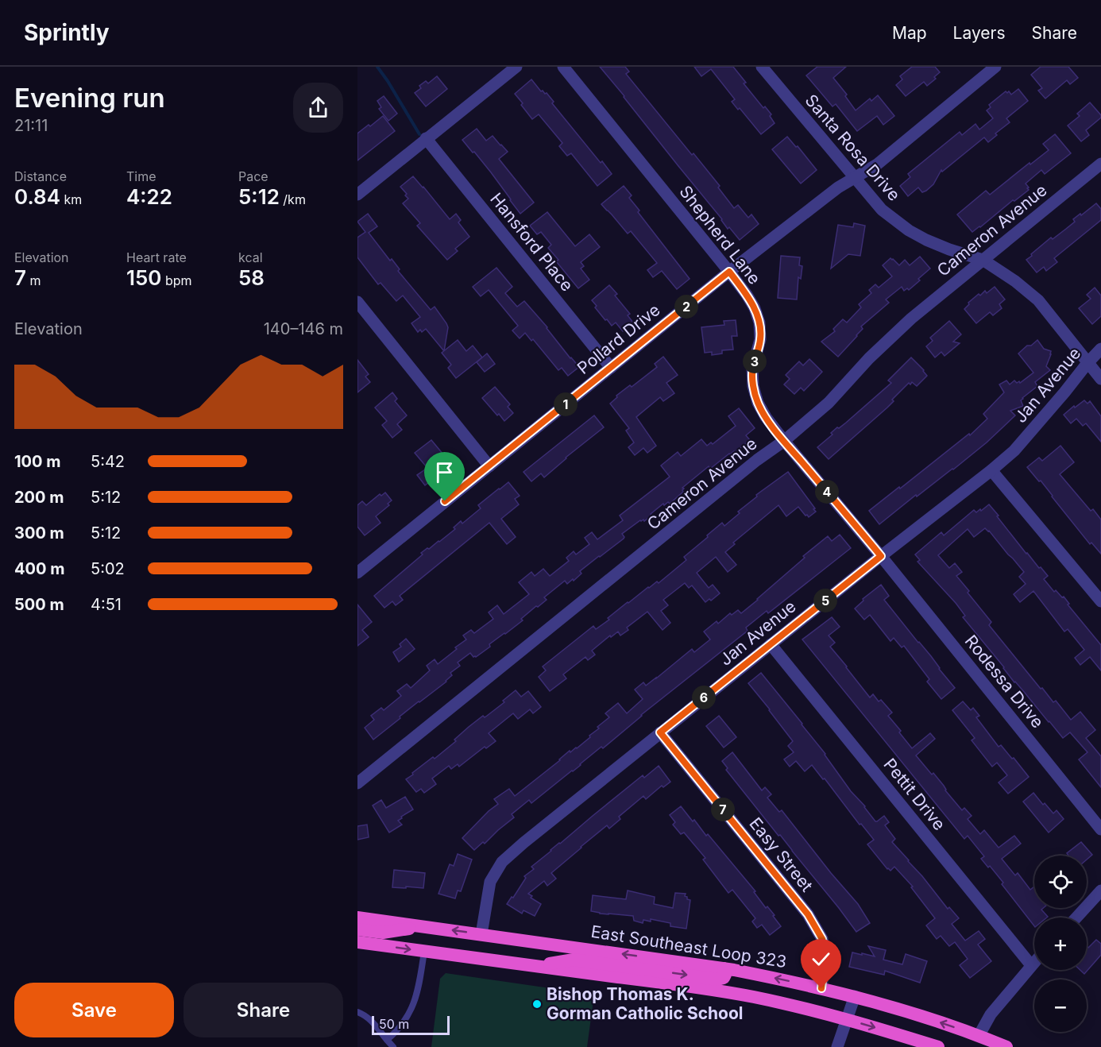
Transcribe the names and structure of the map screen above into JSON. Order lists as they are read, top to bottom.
{
  "streets": {
    "highway": ["East Southeast Loop 323"],
    "street": [
      "Santa Rosa Drive",
      "Cameron Avenue",
      "Shepherd Lane",
      "Hansford Place",
      "Pollard Drive",
      "Jan Avenue",
      "Rodessa Drive",
      "Pettit Drive",
      "Easy Street"
    ]
  },
  "crossings": [
    ["Santa Rosa Drive", "Cameron Avenue"],
    ["Santa Rosa Drive", "Pollard Drive"],
    ["Santa Rosa Drive", "Jan Avenue"],
    ["Cameron Avenue", "Shepherd Lane"],
    ["Shepherd Lane", "Pollard Drive"],
    ["Shepherd Lane", "Jan Avenue"],
    ["Shepherd Lane", "Rodessa Drive"],
    ["Hansford Place", "Pollard Drive"],
    ["Jan Avenue", "Rodessa Drive"],
    ["Jan Avenue", "Pettit Drive"],
    ["Jan Avenue", "Easy Street"],
    ["Jan Avenue", "East Southeast Loop 323"],
    ["Easy Street", "East Southeast Loop 323"]
  ],
  "places": ["Bishop Thomas K. Gorman Catholic School"],
  "scale_bar": "50 m",
  "page": {
    "header": "Sprintly",
    "nav": ["Map", "Layers", "Share"],
    "heading": ["Evening run", "21:11"],
    "stats": [
      ["Distance", "0.84 km"],
      ["Time", "4:22"],
      ["Pace", "5:12 /km"],
      ["Elevation", "7 m"],
      ["Heart rate", "150 bpm"],
      ["kcal", "58"]
    ],
    "pins": [
      "2",
      "3",
      "1",
      "4",
      "5",
      "6",
      "7"
    ],
    "chart": ["Elevation", "140–146 m"],
    "list": [
      {
        "name": "100 m",
        "note": "5:42"
      },
      {
        "name": "200 m",
        "note": "5:12"
      },
      {
        "name": "300 m",
        "note": "5:12"
      },
      {
        "name": "400 m",
        "note": "5:02"
      },
      {
        "name": "500 m",
        "note": "4:51"
      }
    ],
    "map_buttons": ["+", "−"],
    "buttons": ["Save", "Share"],
    "scale": "50 m"
  }
}
